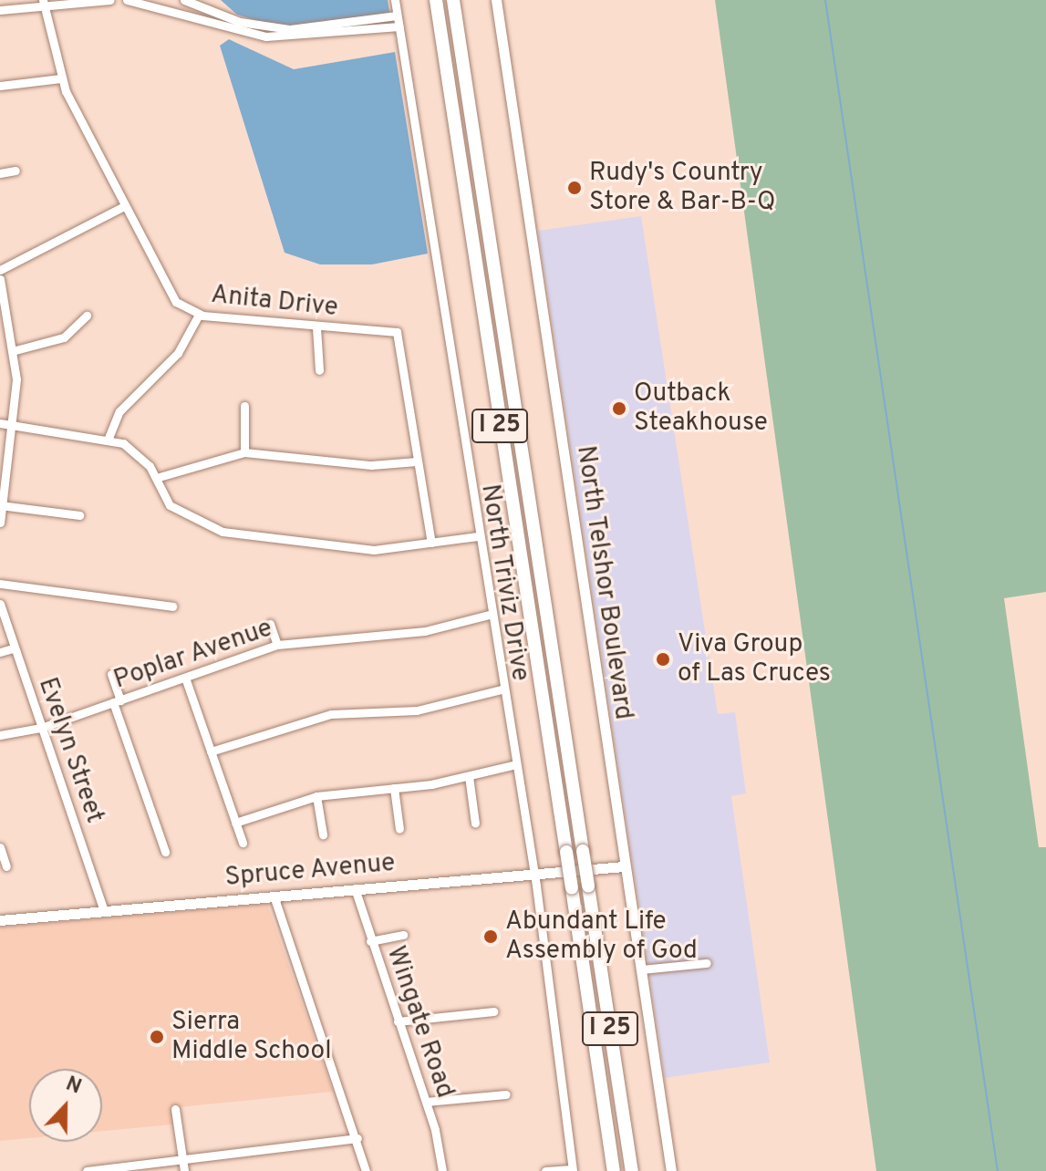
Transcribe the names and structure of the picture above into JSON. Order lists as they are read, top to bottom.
{
  "streets": {
    "highway": ["I 25"],
    "main road": ["North Telshor Boulevard", "Spruce Avenue"],
    "street": [
      "Anita Drive",
      "North Triviz Drive",
      "Poplar Avenue",
      "Evelyn Street",
      "Wingate Road"
    ]
  },
  "crossings": [
    ["North Triviz Drive", "Poplar Avenue"],
    ["North Triviz Drive", "Spruce Avenue"],
    ["North Telshor Boulevard", "Spruce Avenue"],
    ["Poplar Avenue", "Evelyn Street"],
    ["Evelyn Street", "Spruce Avenue"],
    ["Spruce Avenue", "Wingate Road"]
  ],
  "places": [
    "Rudy's Country Store & Bar-B-Q",
    "Outback Steakhouse",
    "Viva Group of Las Cruces",
    "Abundant Life Assembly of God",
    "Sierra Middle School"
  ],
  "north": "top"
}
